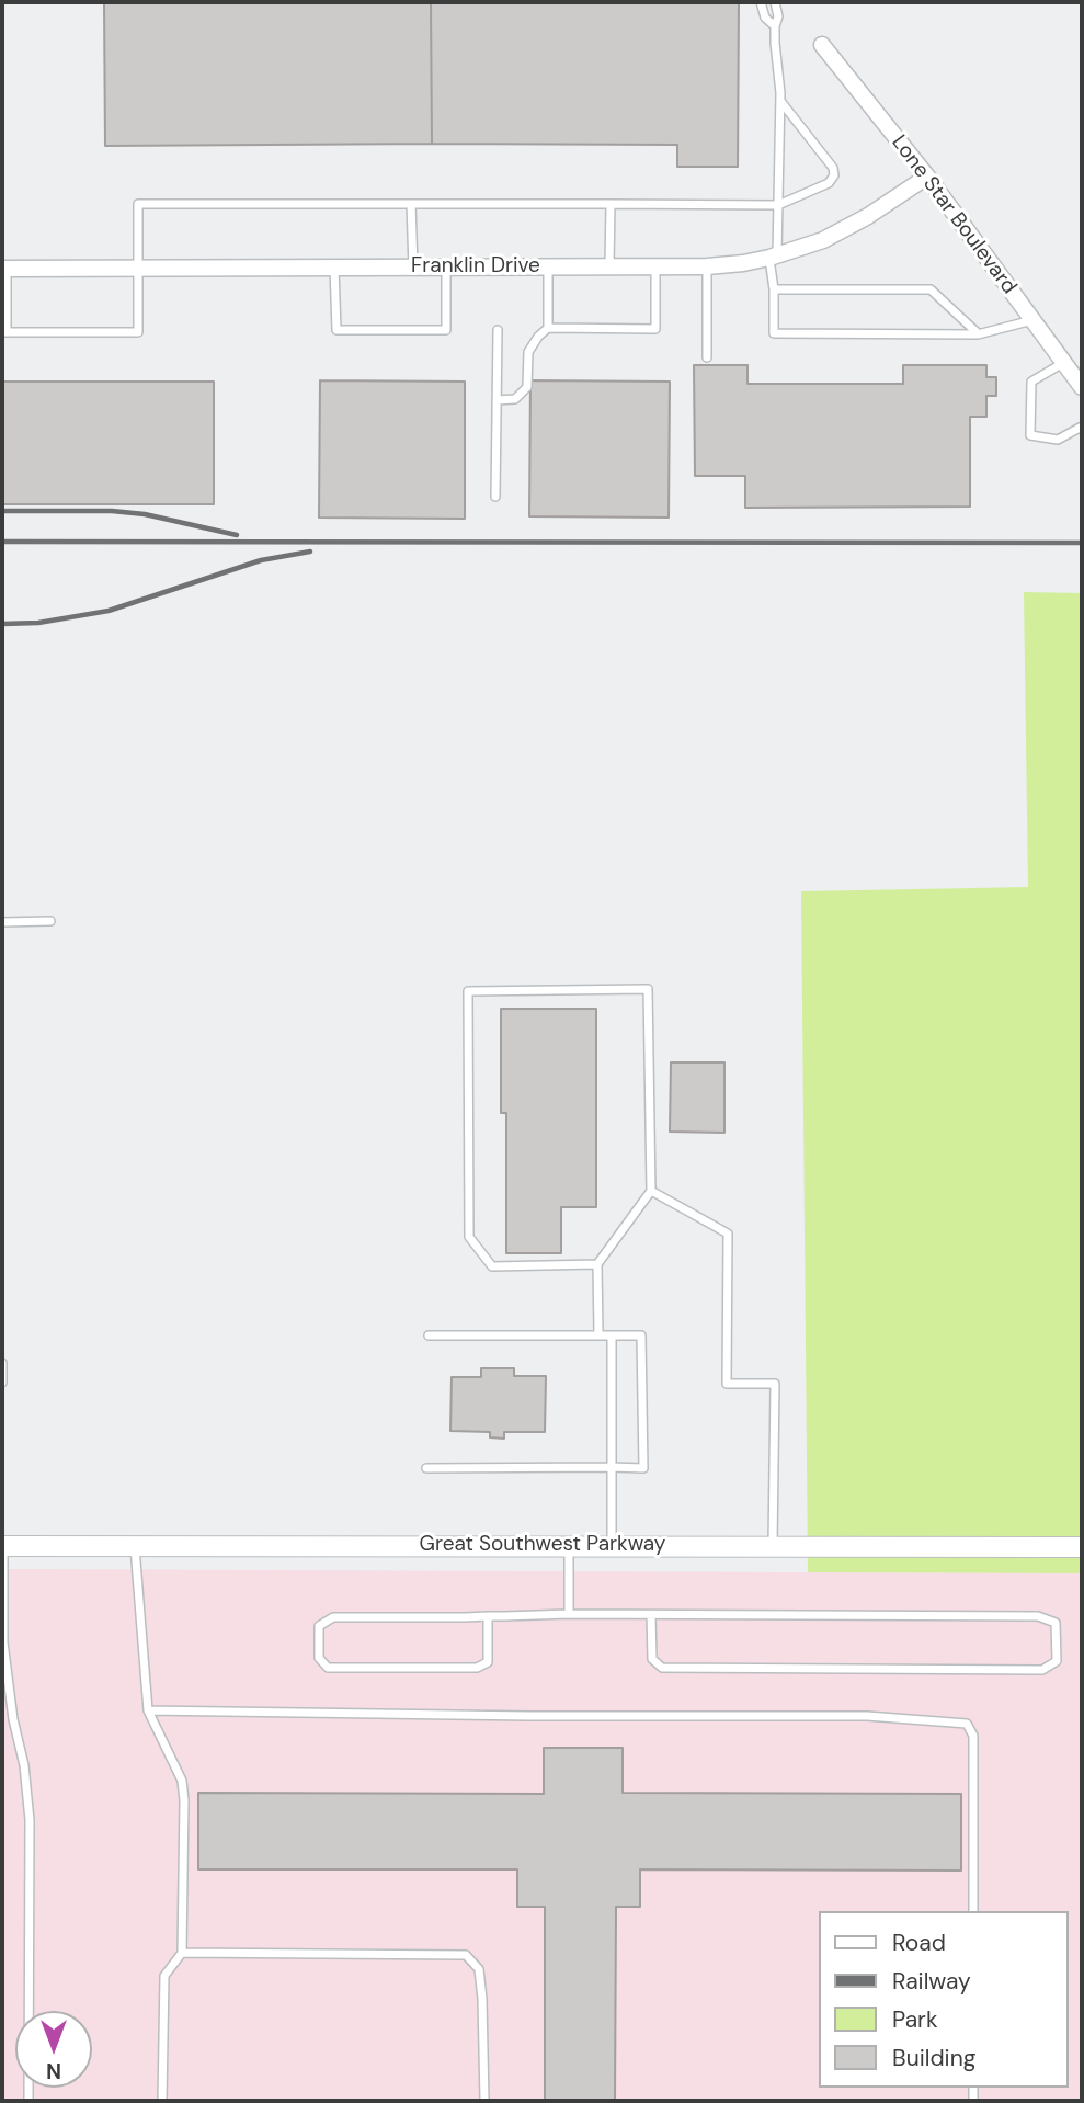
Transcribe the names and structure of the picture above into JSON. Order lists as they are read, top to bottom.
{
  "streets": {
    "street": ["Lone Star Boulevard", "Franklin Drive", "Great Southwest Parkway"]
  },
  "crossings": [
    ["Lone Star Boulevard", "Franklin Drive"]
  ],
  "legend": [
    "Road",
    "Railway",
    "Park",
    "Building"
  ],
  "north": "bottom"
}
